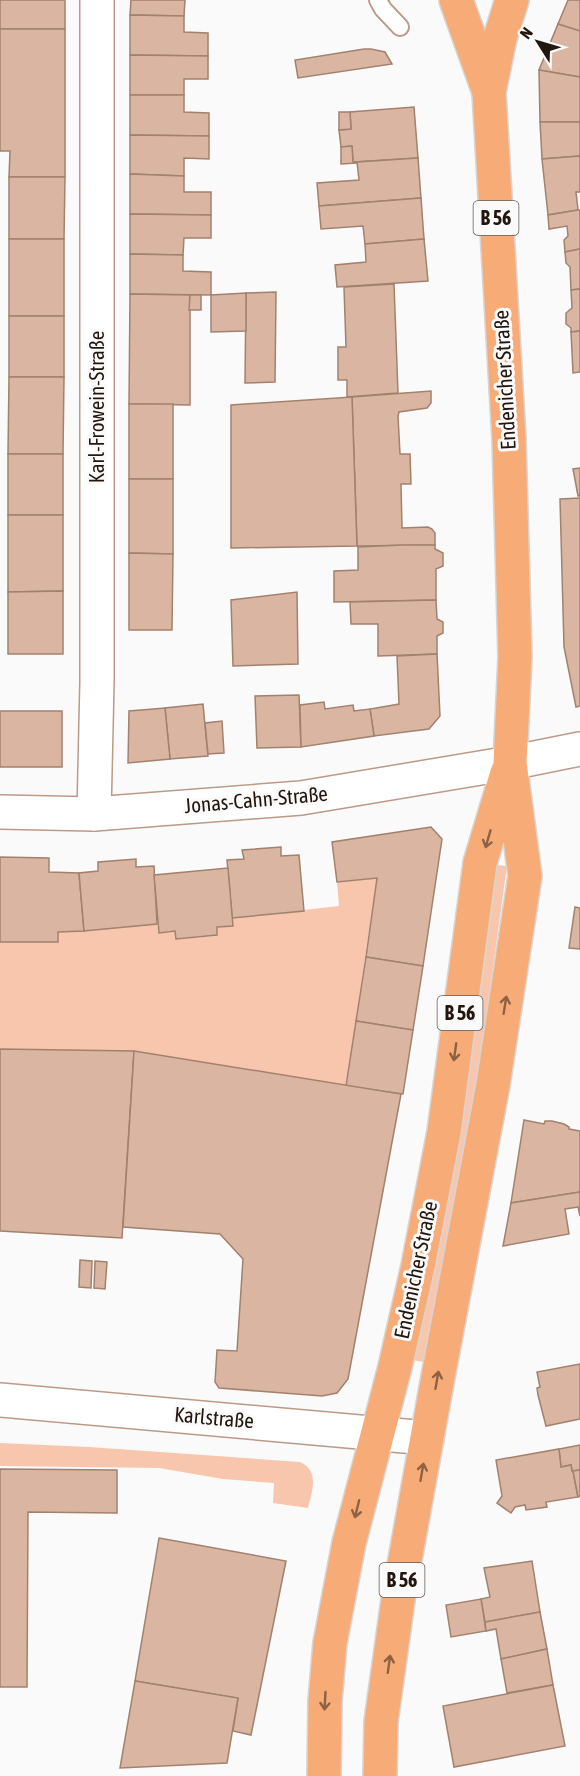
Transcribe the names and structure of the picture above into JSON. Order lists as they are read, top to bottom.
{
  "streets": {
    "main road": ["B 56", "Endenicher Straße"],
    "street": ["Karl-Frowein-Straße", "Jonas-Cahn-Straße", "Karlstraße"]
  },
  "crossings": [
    ["B 56", "Endenicher Straße"],
    ["Endenicher Straße", "Jonas-Cahn-Straße"],
    ["Endenicher Straße", "Karlstraße"],
    ["Karl-Frowein-Straße", "Jonas-Cahn-Straße"]
  ],
  "north": "top left"
}
